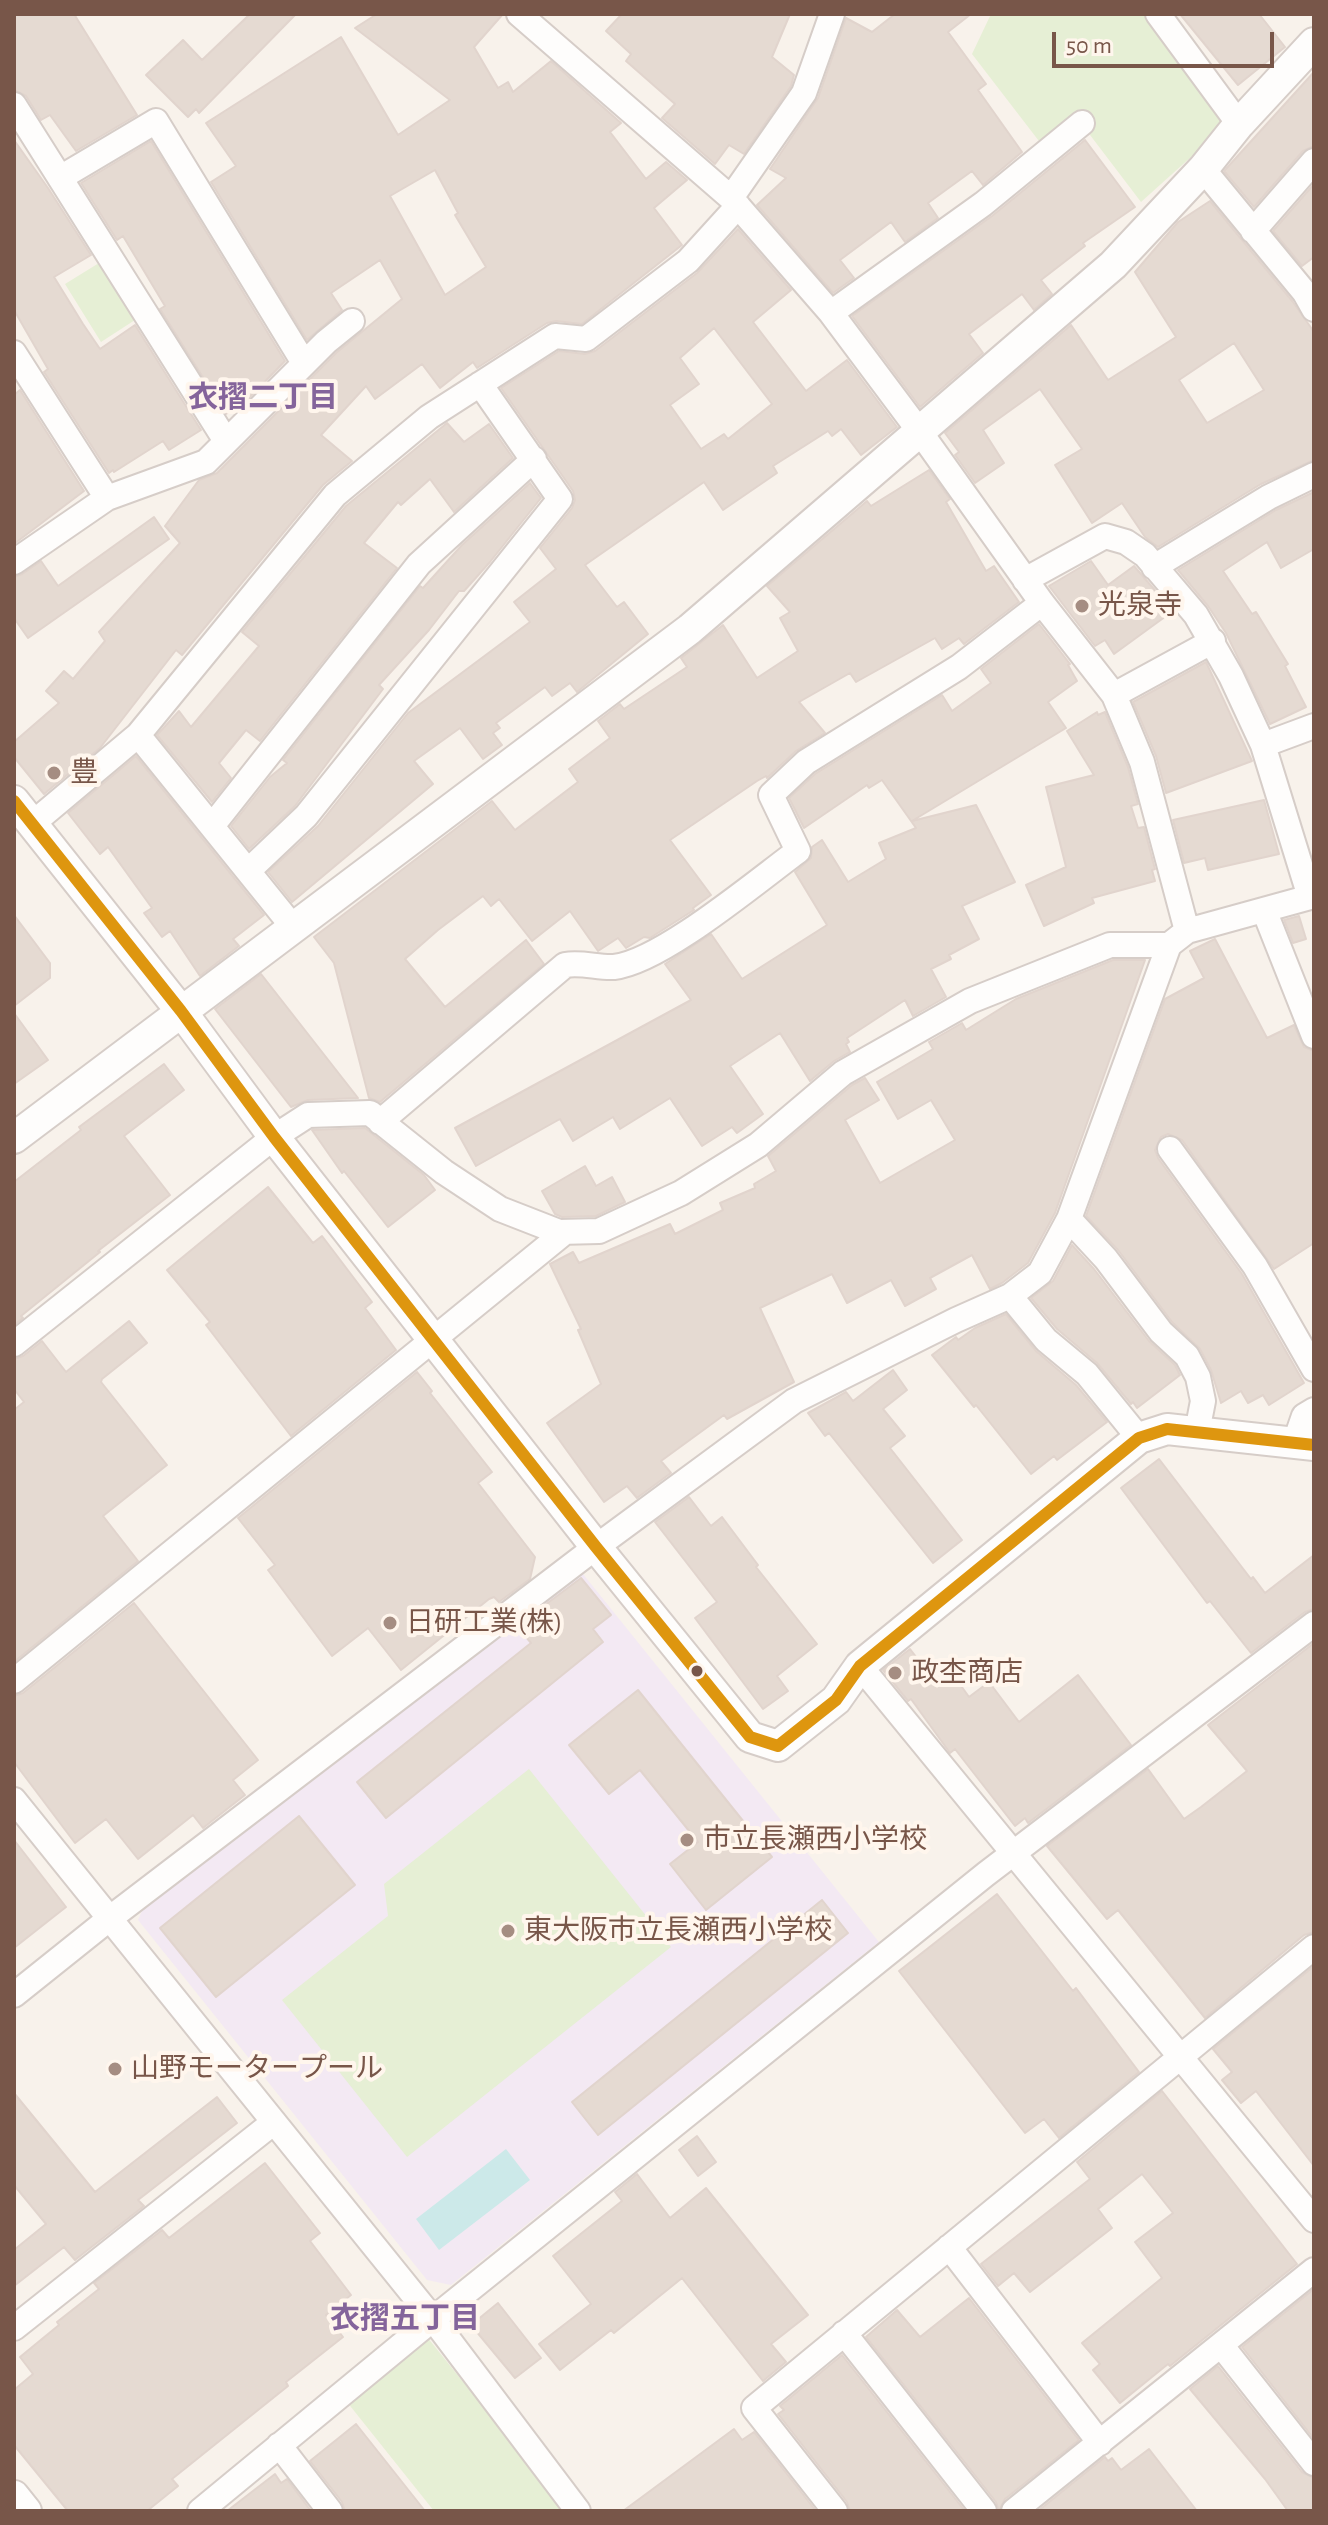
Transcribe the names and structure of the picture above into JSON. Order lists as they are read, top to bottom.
{
  "districts": ["衣摺二丁目", "衣摺五丁目"],
  "places": [
    "光泉寺",
    "豊",
    "日研工業(株)",
    "政杢商店",
    "市立長瀬西小学校",
    "東大阪市立長瀬西小学校",
    "山野モータープール"
  ],
  "scale_bar": "50 m"
}
